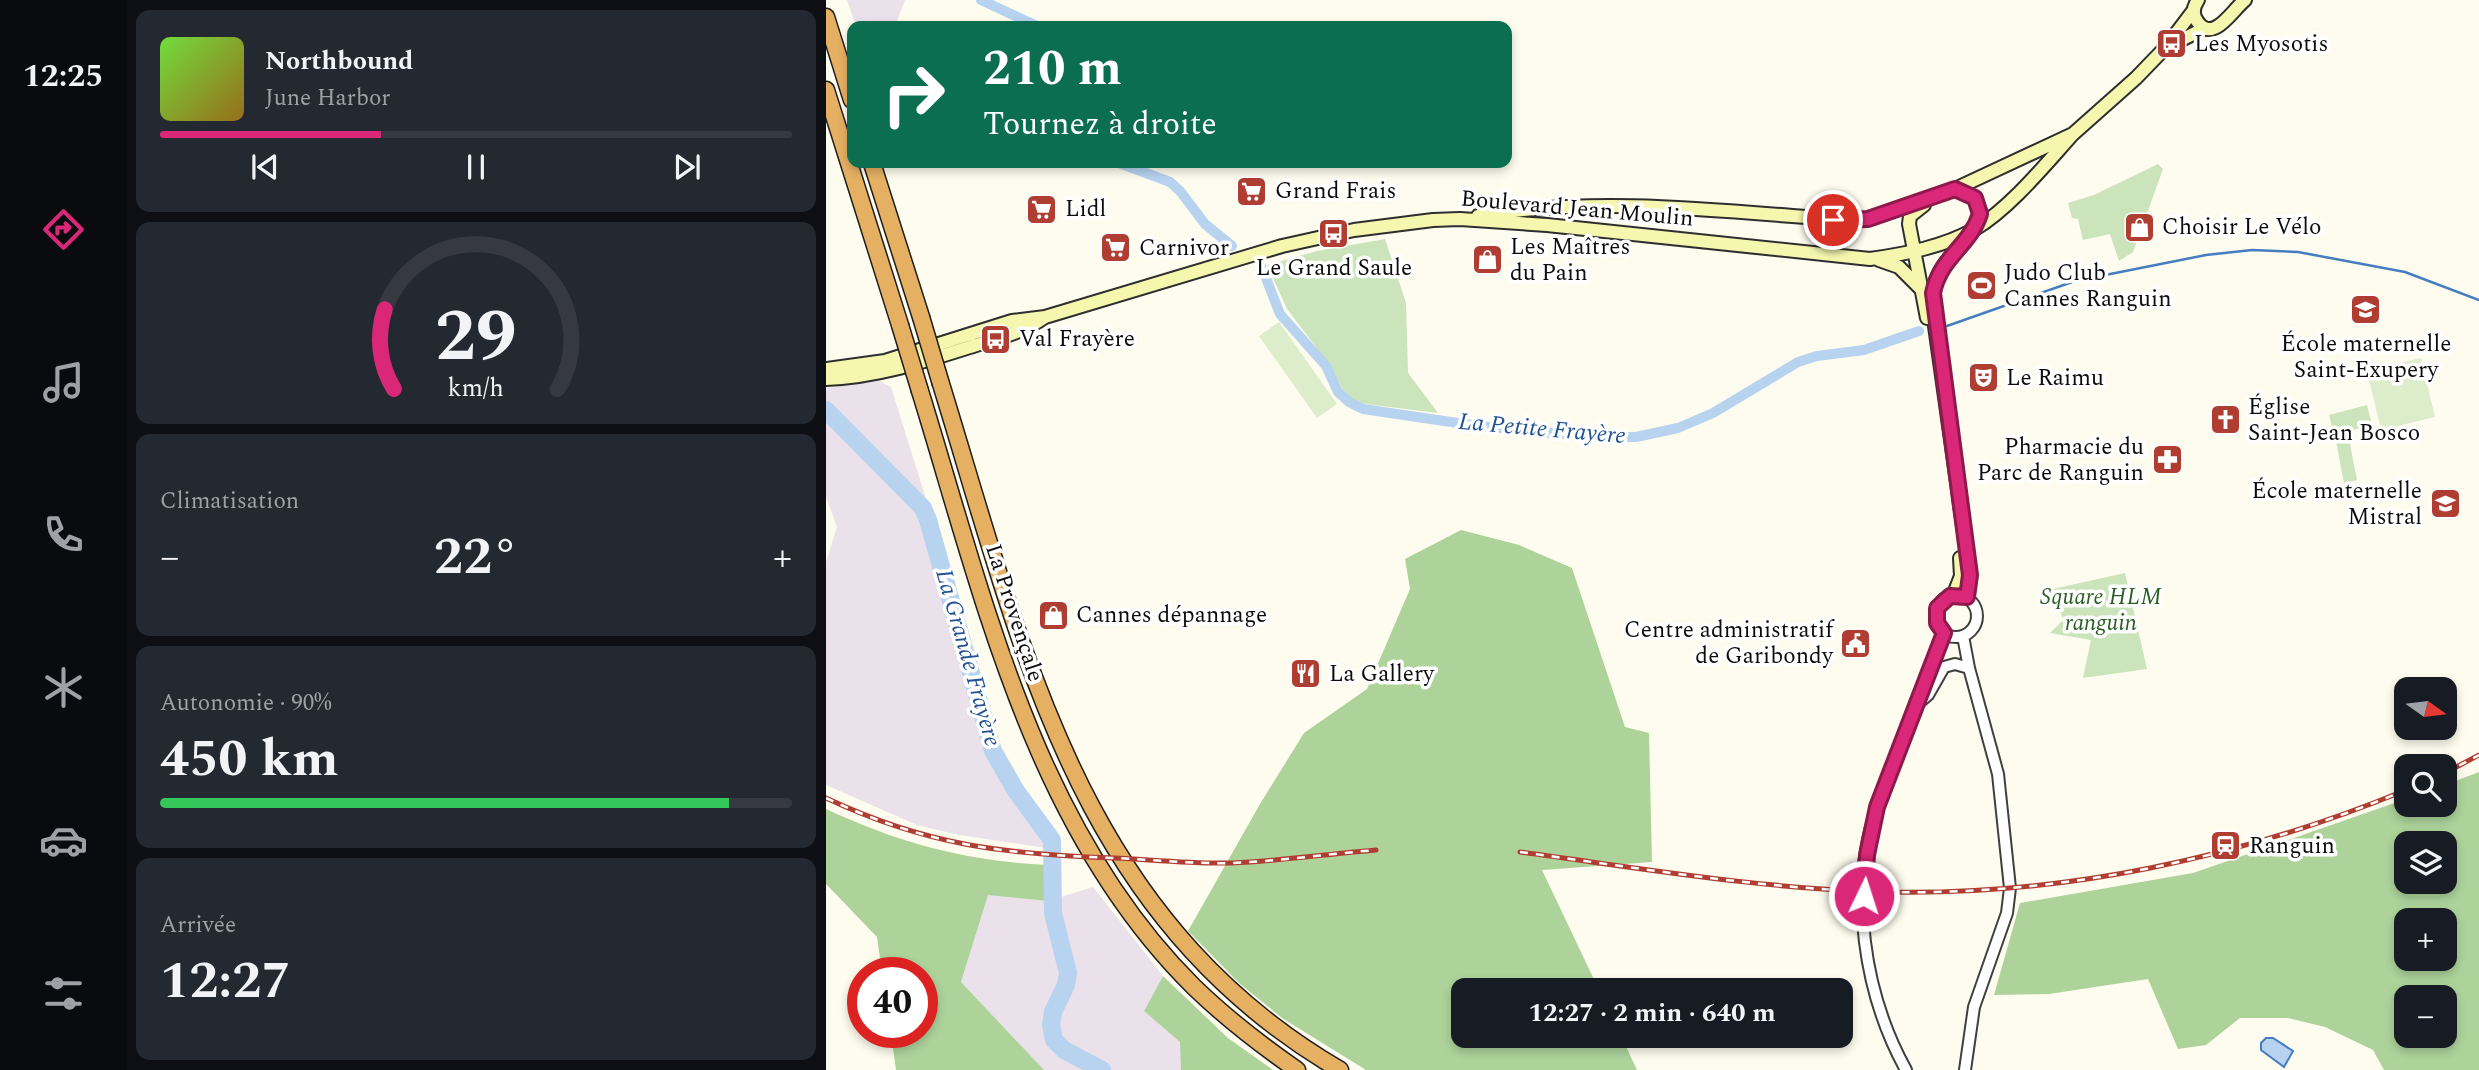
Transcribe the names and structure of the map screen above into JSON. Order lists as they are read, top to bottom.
{
  "streets": {
    "highway": ["La Provençale"],
    "main road": ["Boulevard Jean Moulin"]
  },
  "water": ["La Petite Frayère", "La Grande Frayère"],
  "parks": ["Square HLM ranguin"],
  "places": {
    "bus stop": ["Les Myosotis", "Le Grand Saule", "Val Frayère"],
    "supermarket": ["Grand Frais", "Lidl", "Carnivor"],
    "shop": ["Choisir Le Vélo", "Les Maîtres du Pain", "Cannes dépannage"],
    "sports": ["Judo Club Cannes Ranguin"],
    "school or university": ["École maternelle Saint-Exupery", "École maternelle Mistral"],
    "theatre": ["Le Raimu"],
    "church": ["Église Saint-Jean Bosco"],
    "pharmacy": ["Pharmacie du Parc de Ranguin"],
    "public building": ["Centre administratif de Garibondy"],
    "restaurant": ["La Gallery"],
    "station": ["Ranguin"]
  },
  "north": "right",
  "page": {
    "tabs": "12:25",
    "turn": ["210 m", "Tournez à droite"],
    "song": ["Northbound", "June Harbor"],
    "tile": [
      "Climatisation",
      ["Autonomie · 90%", "450 km"],
      ["Arrivée", "12:27"]
    ],
    "heat": ["−", "22°", "+"],
    "map_buttons": ["+", "−"],
    "limit": "40",
    "trip": "12:27 · 2 min · 640 m",
    "gauge": ["29", "km/h"]
  }
}
